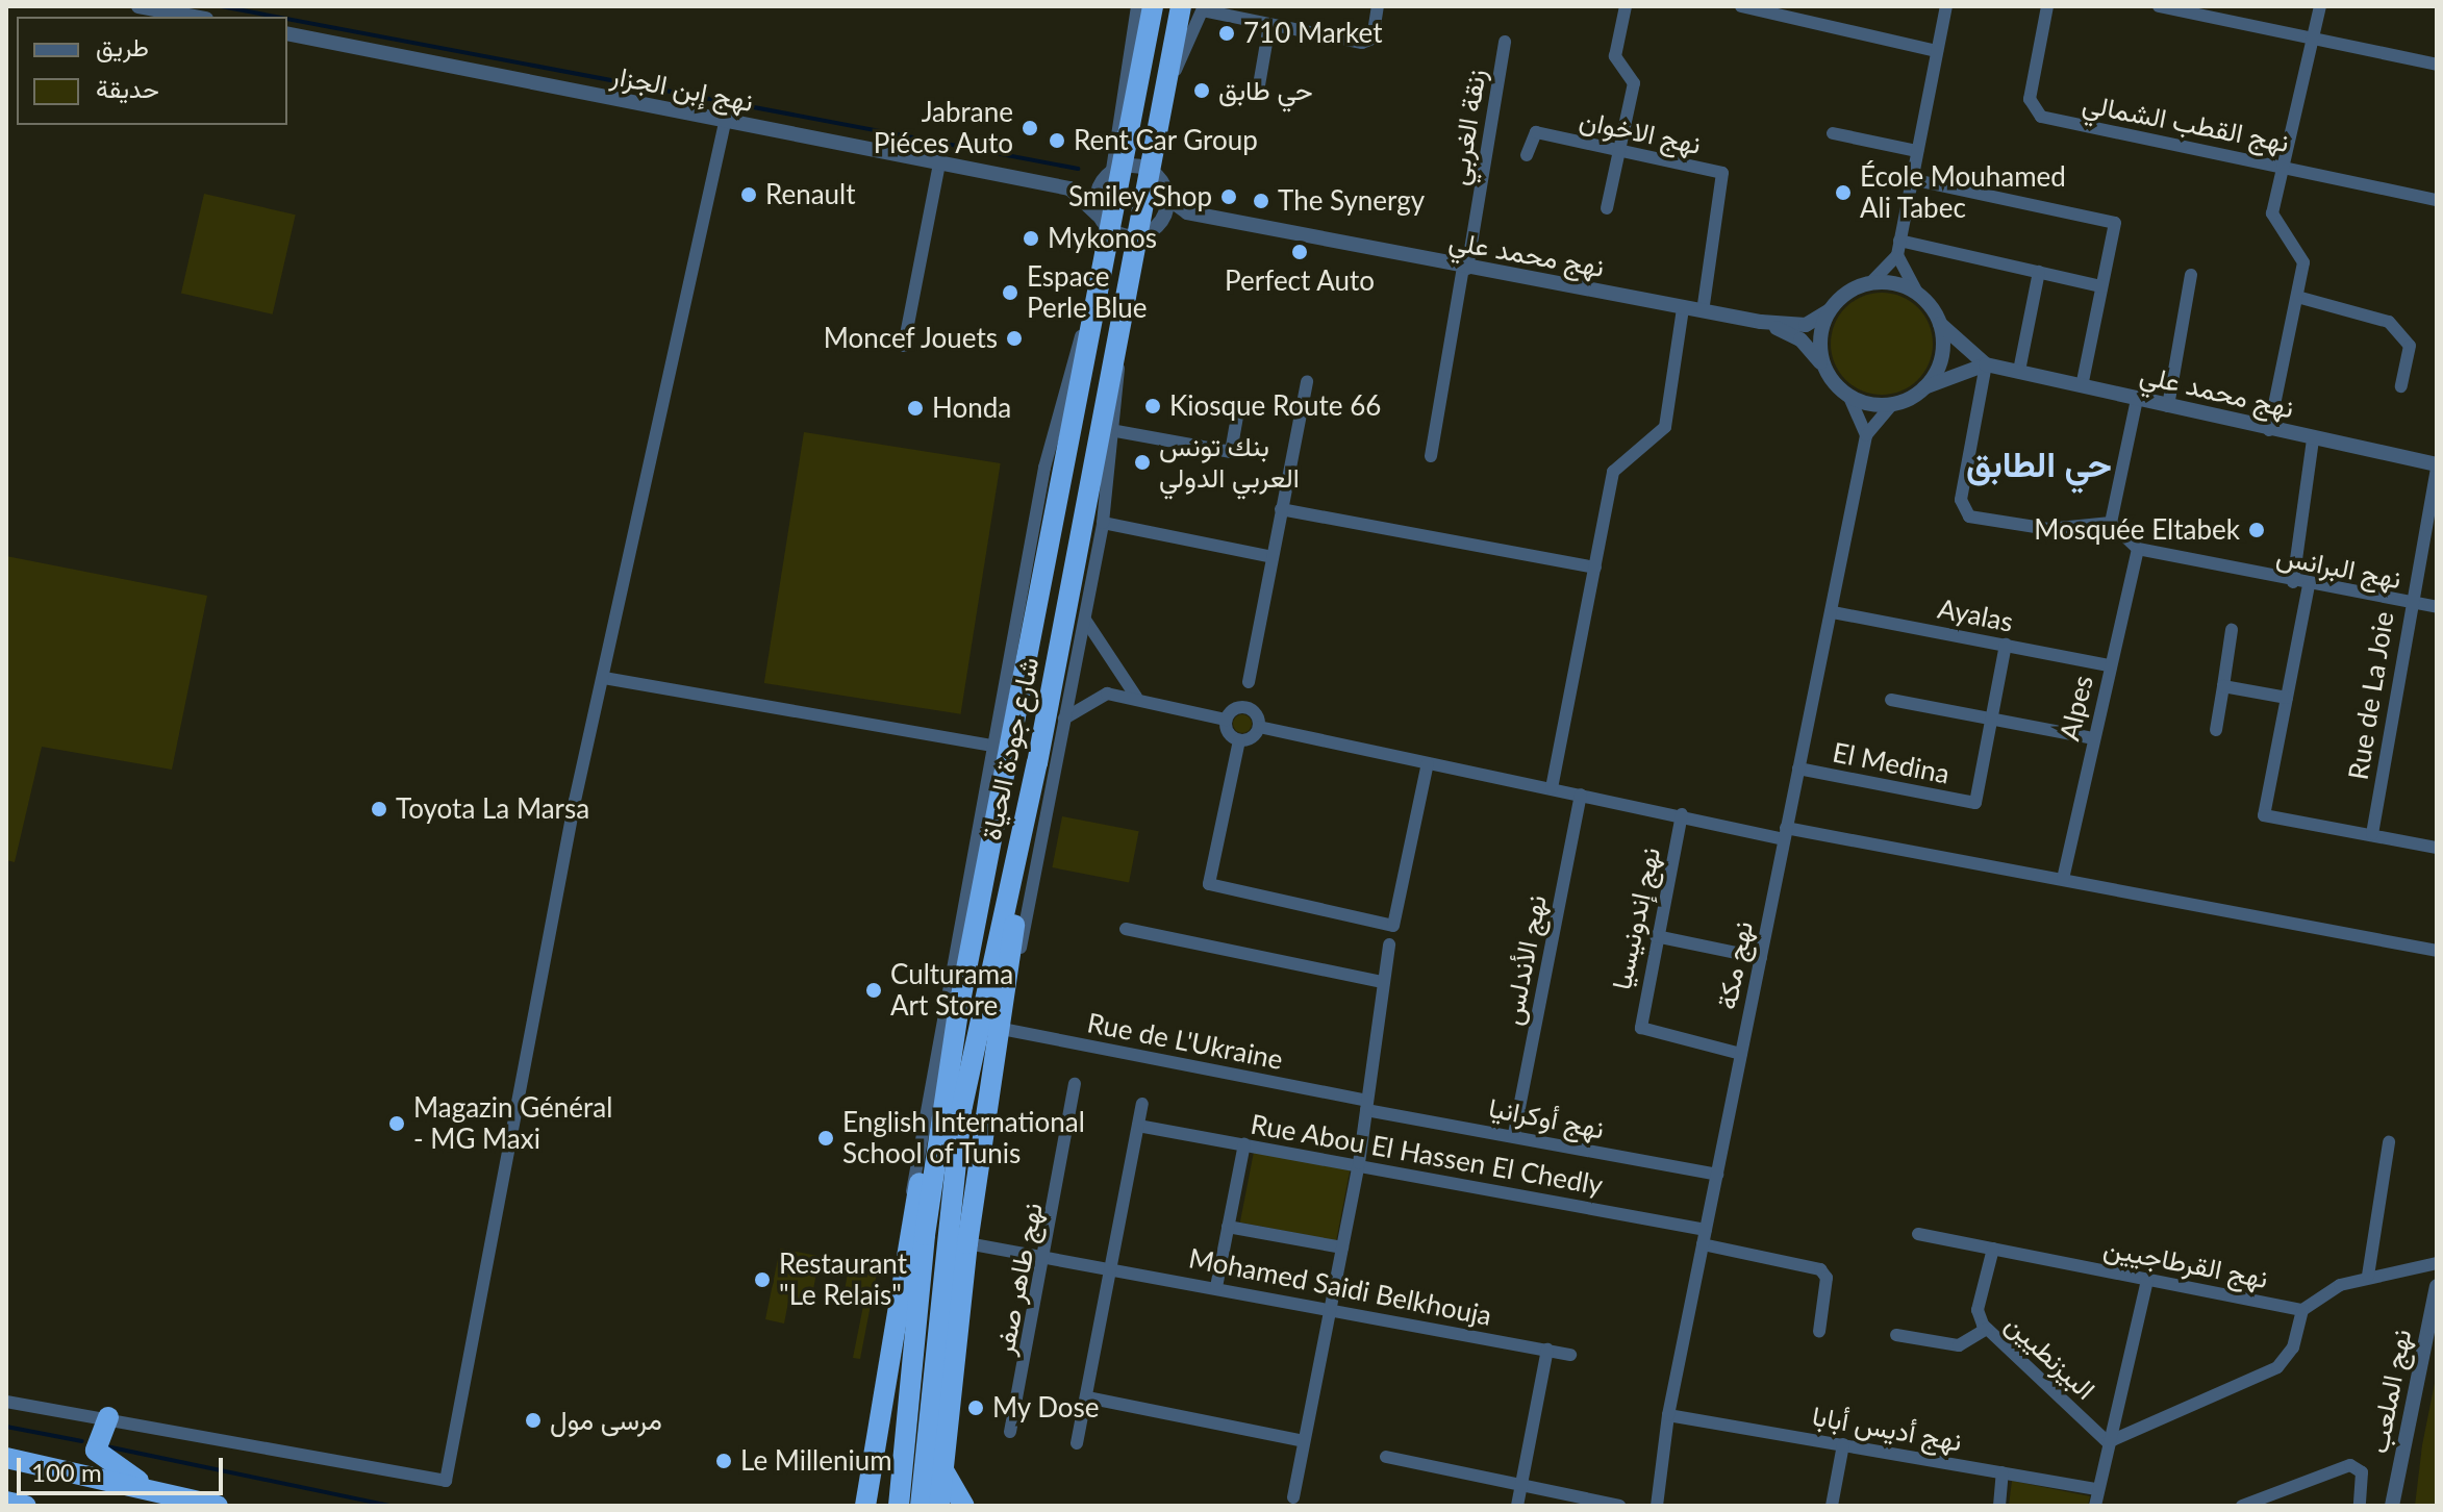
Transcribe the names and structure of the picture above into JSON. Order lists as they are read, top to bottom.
{
  "streets": {
    "highway": ["شارع جودة الحياة"],
    "street": [
      "نهج إبن الجزار",
      "نهج القطب الشمالي",
      "زنقة الغربي",
      "نهج الاخوان",
      "نهج محمد علي",
      "نهج البرانس",
      "Ayalas",
      "Rue de La Joie",
      "Alpes",
      "El Medina",
      "نهج إندونيسيا",
      "نهج الأندلس",
      "نهج مكة",
      "Rue de L'Ukraine",
      "نهج أوكرانيا",
      "Rue Abou El Hassen El Chedly",
      "نهج القرطاجيين",
      "نهج طاهر صفر",
      "Mohamed Saidi Belkhouja",
      "البيزنطيين",
      "نهج الملعب",
      "نهج أديس أبابا"
    ]
  },
  "crossings": [
    ["زنقة الغربي", "نهج محمد علي"],
    ["نهج الاخوان", "نهج محمد علي"],
    ["نهج محمد علي", "Rue de La Joie"],
    ["نهج البرانس", "Rue de La Joie"],
    ["نهج البرانس", "Alpes"],
    ["Ayalas", "Alpes"],
    ["Ayalas", "نهج مكة"],
    ["El Medina", "نهج مكة"],
    ["نهج إندونيسيا", "نهج مكة"],
    ["نهج الأندلس", "نهج أوكرانيا"],
    ["نهج مكة", "نهج أوكرانيا"],
    ["نهج مكة", "Rue Abou El Hassen El Chedly"],
    ["نهج مكة", "نهج أديس أبابا"],
    ["Rue de L'Ukraine", "نهج أوكرانيا"],
    ["نهج القرطاجيين", "البيزنطيين"],
    ["نهج طاهر صفر", "Mohamed Saidi Belkhouja"]
  ],
  "districts": ["حي الطابق"],
  "places": [
    "710 Market",
    "حي طابق",
    "Jabrane Piéces Auto",
    "Rent Car Group",
    "École Mouhamed Ali Tabec",
    "Renault",
    "Smiley Shop",
    "The Synergy",
    "Mykonos",
    "Perfect Auto",
    "Espace Perle Blue",
    "Moncef Jouets",
    "Kiosque Route 66",
    "Honda",
    "بنك تونس العربي الدولي",
    "Mosquée Eltabek",
    "Toyota La Marsa",
    "Culturama Art Store",
    "Magazin Général - MG Maxi",
    "English International School of Tunis",
    "Restaurant \"Le Relais\"",
    "My Dose",
    "مرسى مول",
    "Le Millenium"
  ],
  "legend": ["طريق", "حديقة"],
  "scale_bar": "100 m"
}
